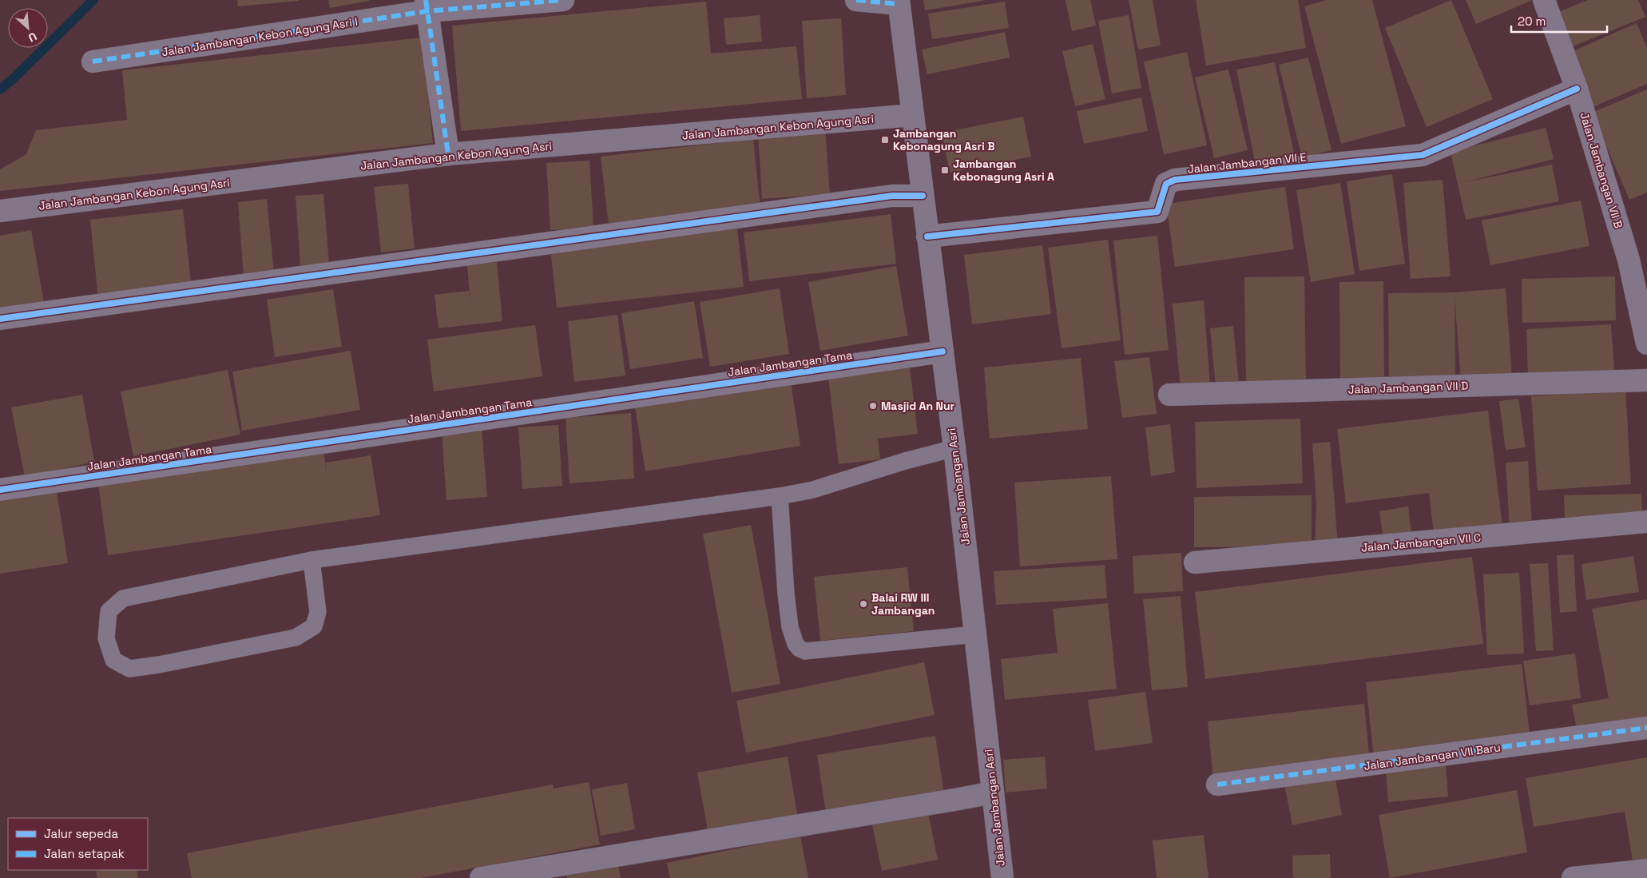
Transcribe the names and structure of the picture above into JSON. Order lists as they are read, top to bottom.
{
  "streets": {
    "street": [
      "Jalan Jambangan Kebon Agung Asri I",
      "Jalan Jambangan Kebon Agung Asri",
      "Jalan Jambangan VII E",
      "Jalan Jambangan VII B",
      "Jalan Jambangan Tama",
      "Jalan Jambangan VII D",
      "Jalan Jambangan Asri",
      "Jalan Jambangan VII C",
      "Jalan Jambangan VII Baru"
    ]
  },
  "crossings": [
    ["Jalan Jambangan Kebon Agung Asri", "Jalan Jambangan Asri"],
    ["Jalan Jambangan VII E", "Jalan Jambangan VII B"],
    ["Jalan Jambangan VII E", "Jalan Jambangan Asri"],
    ["Jalan Jambangan Tama", "Jalan Jambangan Asri"]
  ],
  "places": {
    "transit": ["Jambangan Kebonagung Asri B", "Jambangan Kebonagung Asri A"],
    "other": ["Masjid An Nur", "Balai RW III Jambangan"]
  },
  "legend": ["Jalur sepeda", "Jalan setapak"],
  "scale_bar": "20 m",
  "north": "bottom right"
}
